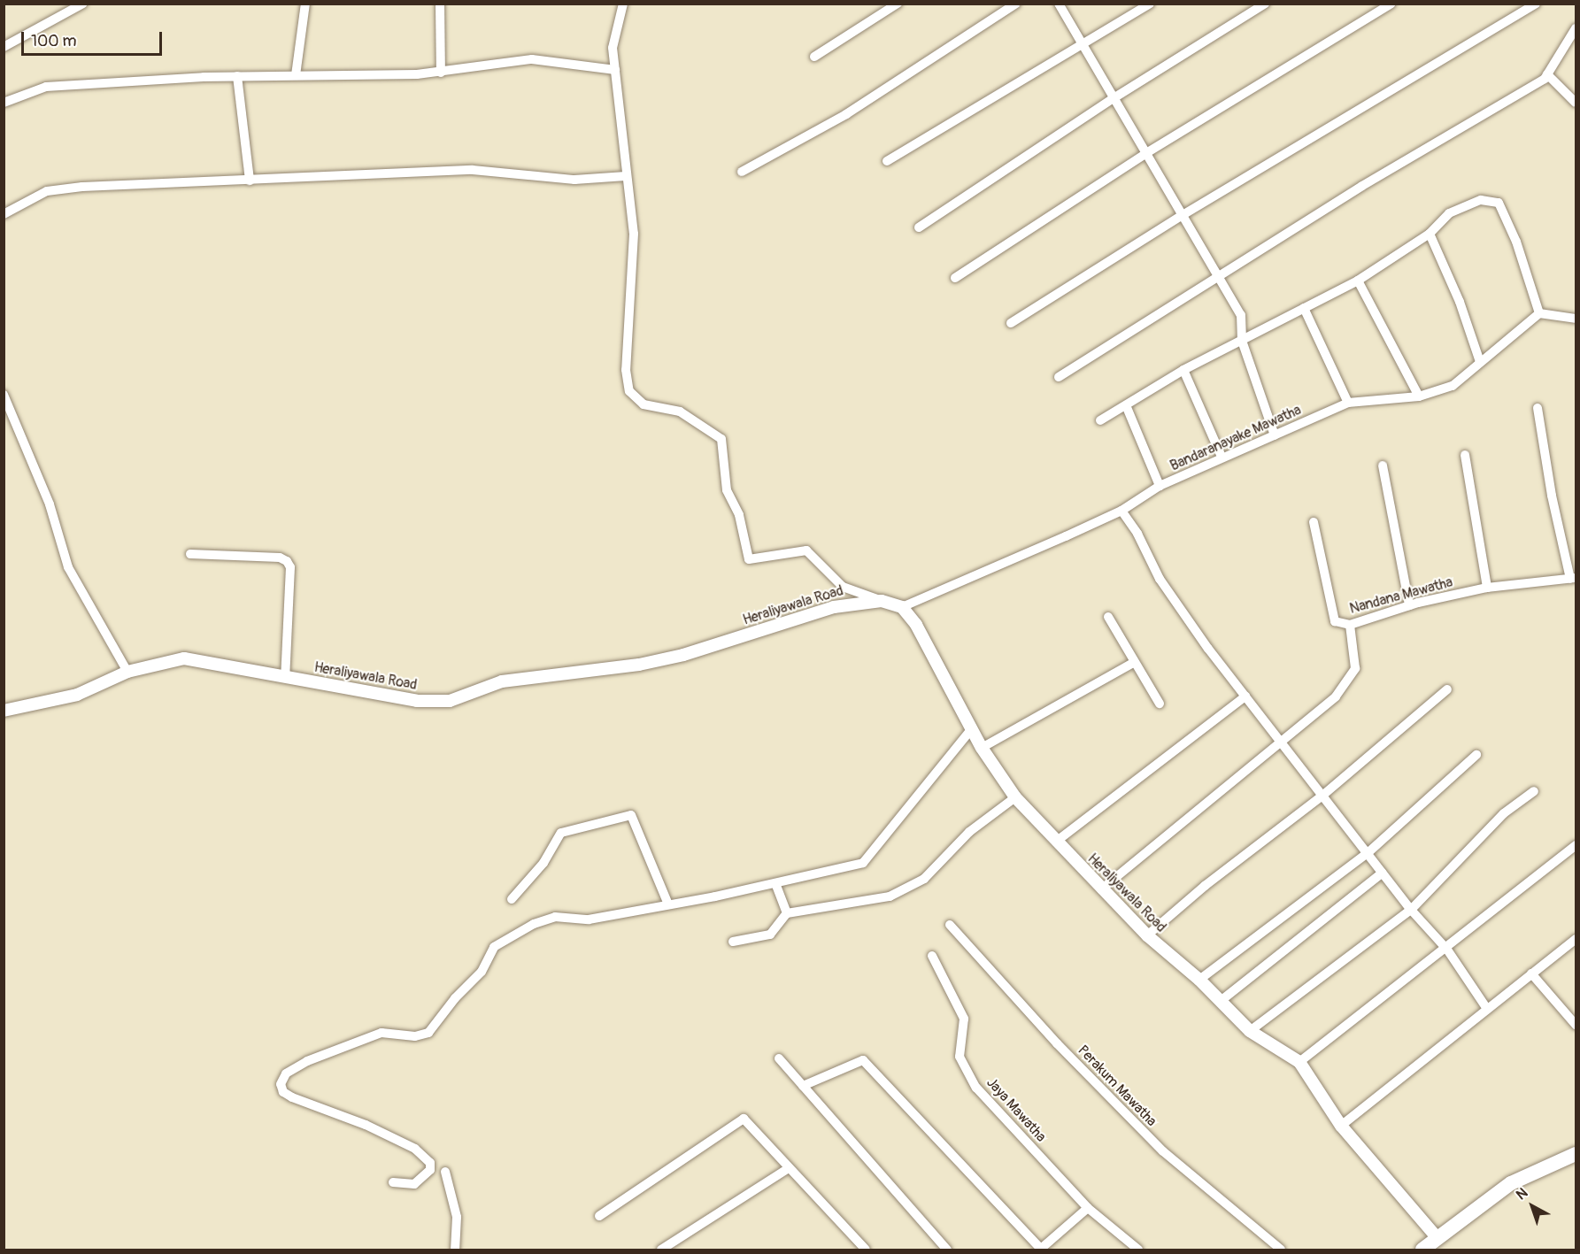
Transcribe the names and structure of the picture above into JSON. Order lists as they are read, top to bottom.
{
  "streets": {
    "street": [
      "Bandaranayake Mawatha",
      "Nandana Mawatha",
      "Heraliyawala Road",
      "Perakum Mawatha",
      "Jaya Mawatha"
    ]
  },
  "crossings": [
    ["Bandaranayake Mawatha", "Heraliyawala Road"]
  ],
  "scale_bar": "100 m",
  "north": "top left"
}
